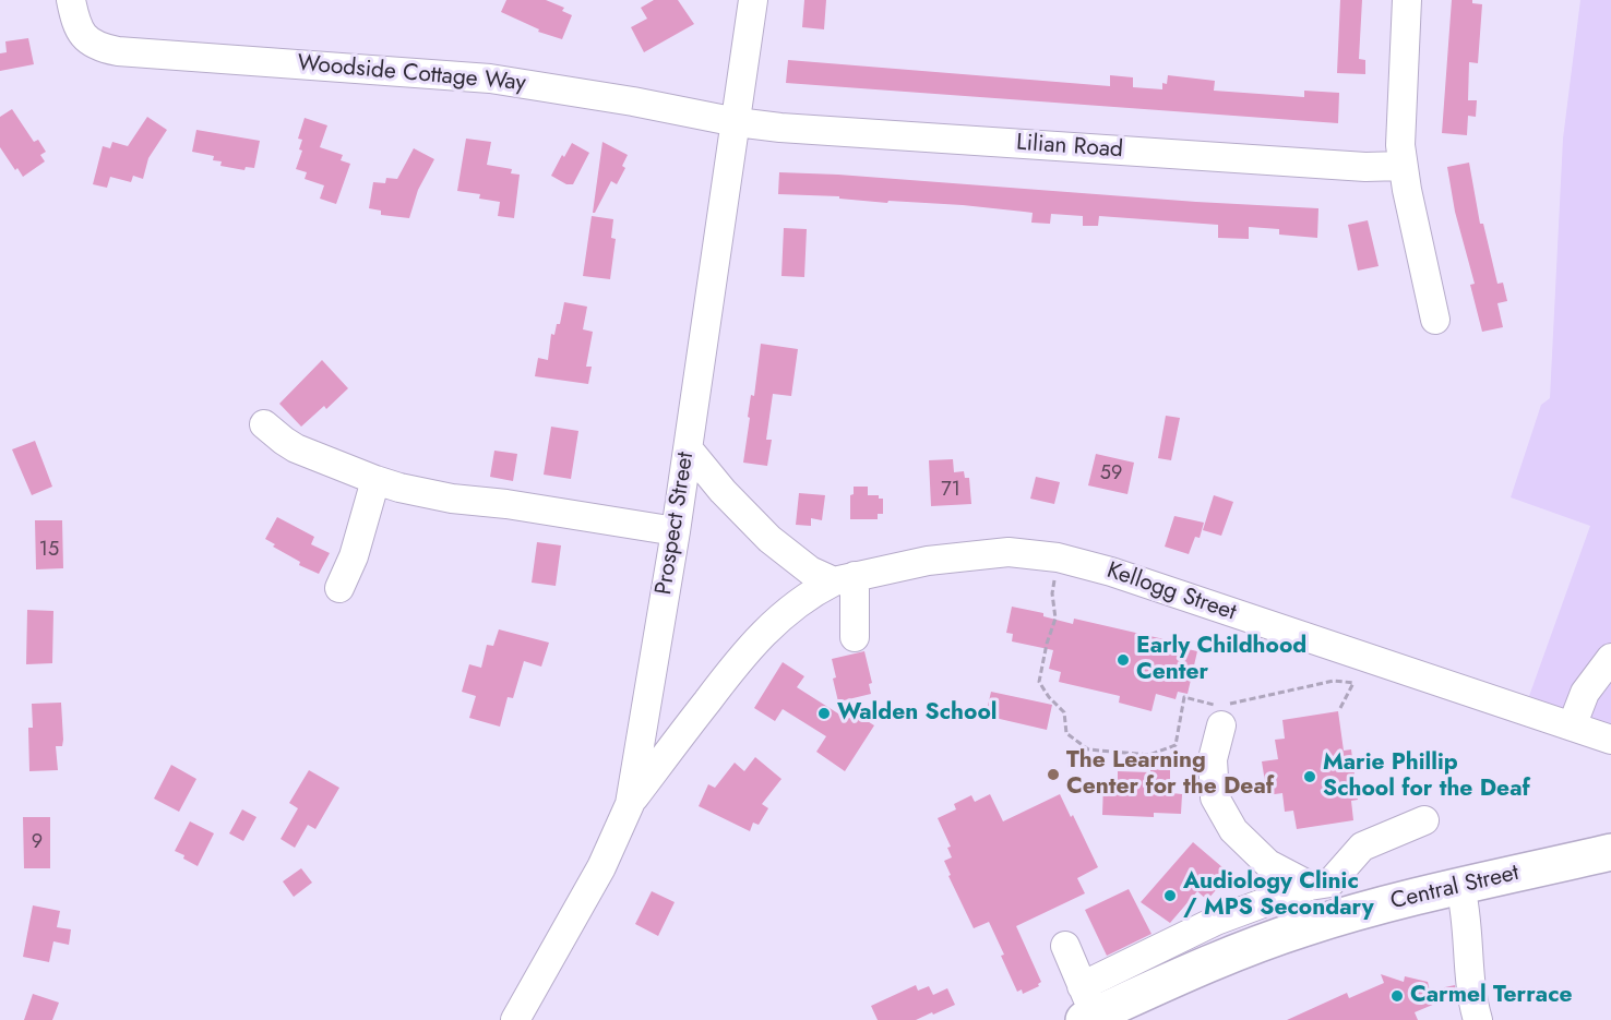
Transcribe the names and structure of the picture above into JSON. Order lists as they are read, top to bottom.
{
  "streets": {
    "main road": ["Central Street"],
    "street": [
      "Woodside Cottage Way",
      "Lilian Road",
      "Prospect Street",
      "Kellogg Street"
    ]
  },
  "crossings": [
    ["Woodside Cottage Way", "Lilian Road"],
    ["Woodside Cottage Way", "Prospect Street"],
    ["Lilian Road", "Prospect Street"],
    ["Prospect Street", "Kellogg Street"]
  ],
  "places": [
    "Early Childhood Center",
    "Walden School",
    "The Learning Center for the Deaf",
    "Marie Phillip School for the Deaf",
    "Audiology Clinic / MPS Secondary",
    "Carmel Terrace"
  ],
  "house_numbers": [
    "59",
    "71",
    "15",
    "9"
  ]
}
